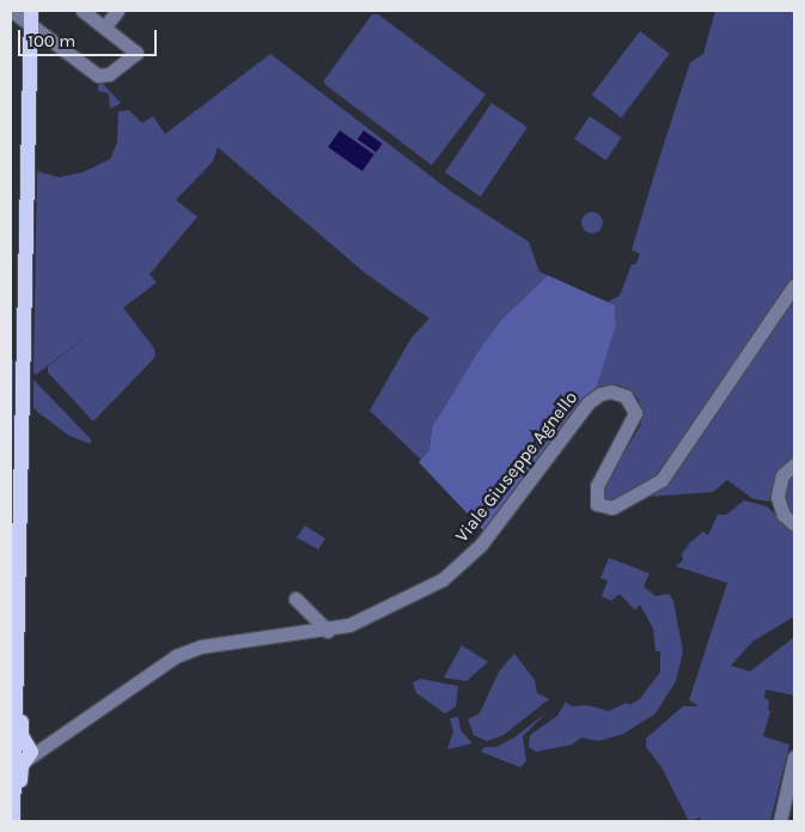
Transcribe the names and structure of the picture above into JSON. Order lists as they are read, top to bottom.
{
  "streets": {
    "street": ["Viale Giuseppe Agnello"]
  },
  "scale_bar": "100 m"
}
